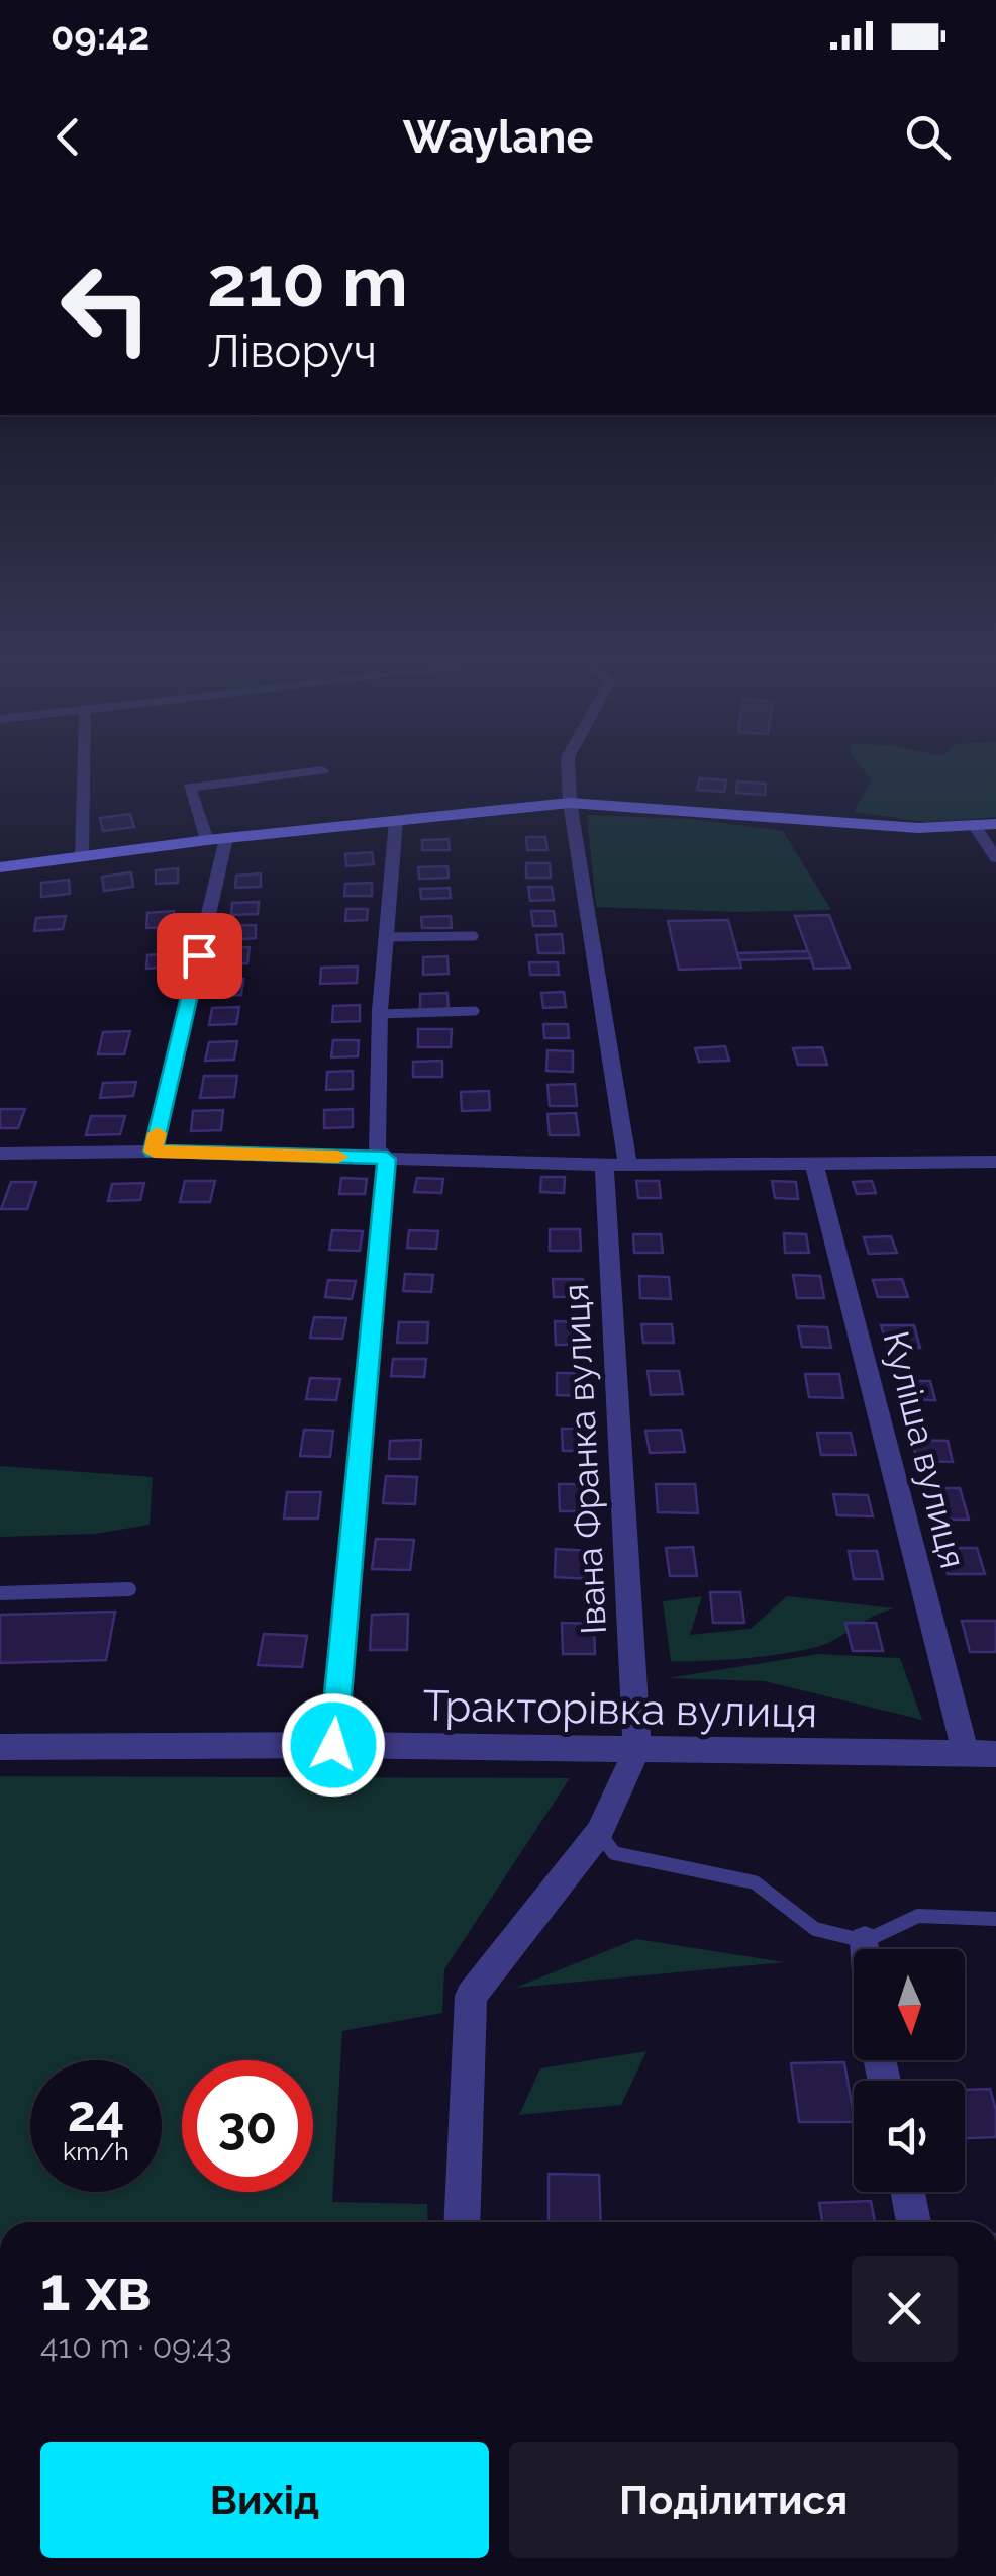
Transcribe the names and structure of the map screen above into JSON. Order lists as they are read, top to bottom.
{
  "streets": {
    "street": ["Куліша вулиця", "Івана Франка вулиця", "Тракторівка вулиця"]
  },
  "crossings": [
    ["Куліша вулиця", "Тракторівка вулиця"],
    ["Івана Франка вулиця", "Тракторівка вулиця"]
  ],
  "north": "bottom",
  "page": {
    "status": "09:42",
    "header": "Waylane",
    "turn": ["210 m", "Ліворуч"],
    "speed": "24 km/h",
    "limit": "30",
    "heading": ["1 хв", "410 m · 09:43"],
    "buttons": ["Вихід", "Поділитися"]
  }
}
